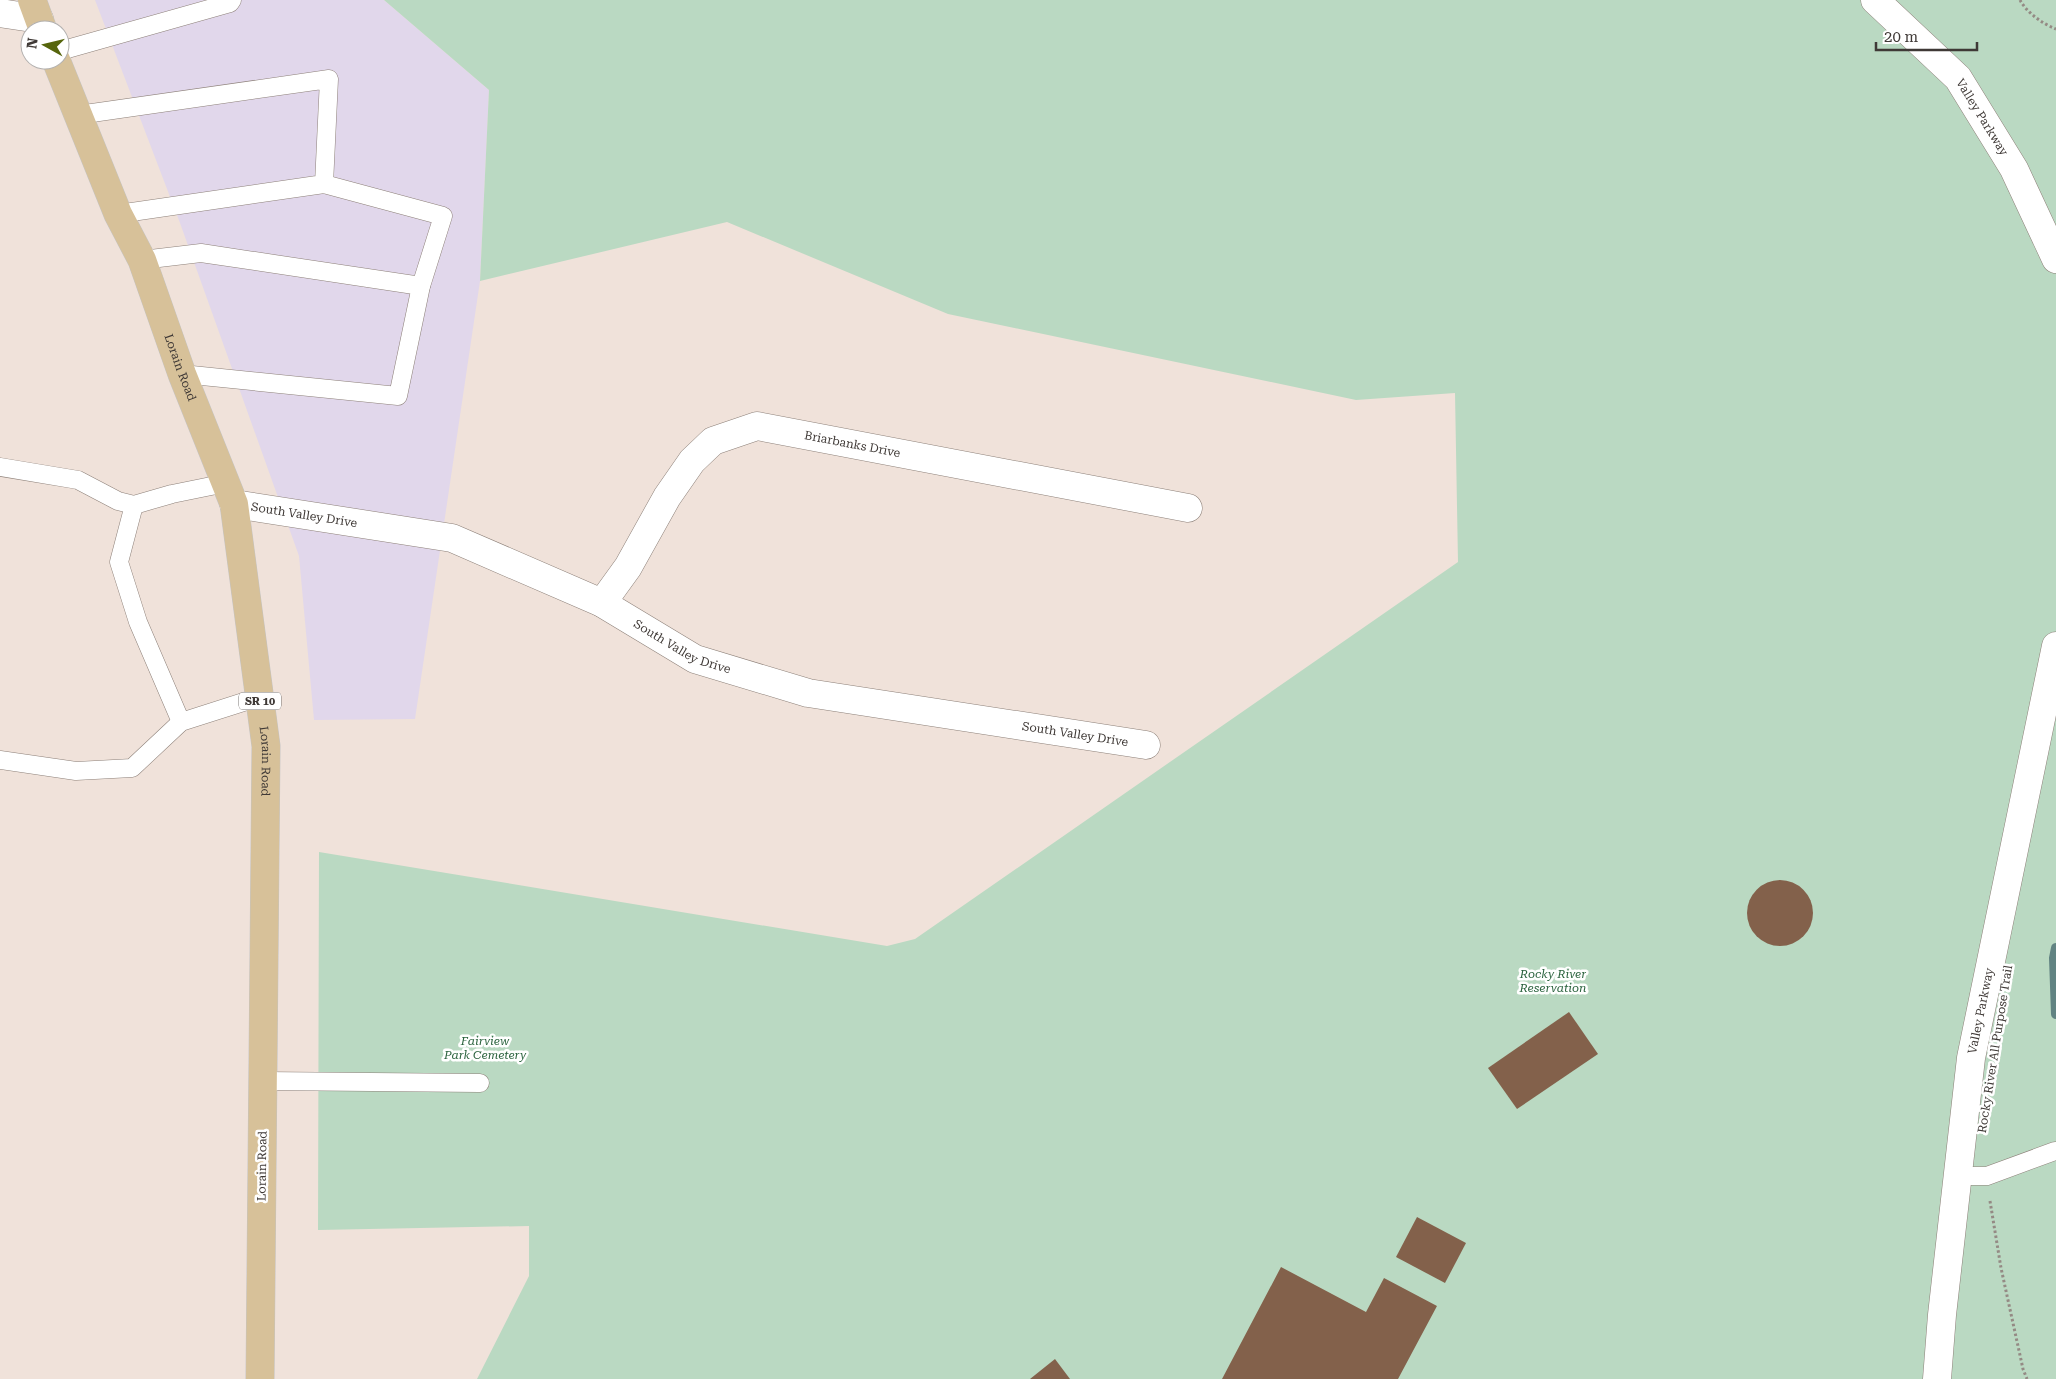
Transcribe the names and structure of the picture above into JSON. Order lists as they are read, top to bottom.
{
  "streets": {
    "main road": ["Lorain Road", "SR 10"],
    "street": ["Valley Parkway", "Briarbanks Drive", "South Valley Drive"]
  },
  "crossings": [
    ["Lorain Road", "South Valley Drive"],
    ["Briarbanks Drive", "South Valley Drive"]
  ],
  "parks": ["Rocky River Reservation", "Fairview Park Cemetery"],
  "scale_bar": "20 m",
  "north": "left"
}
